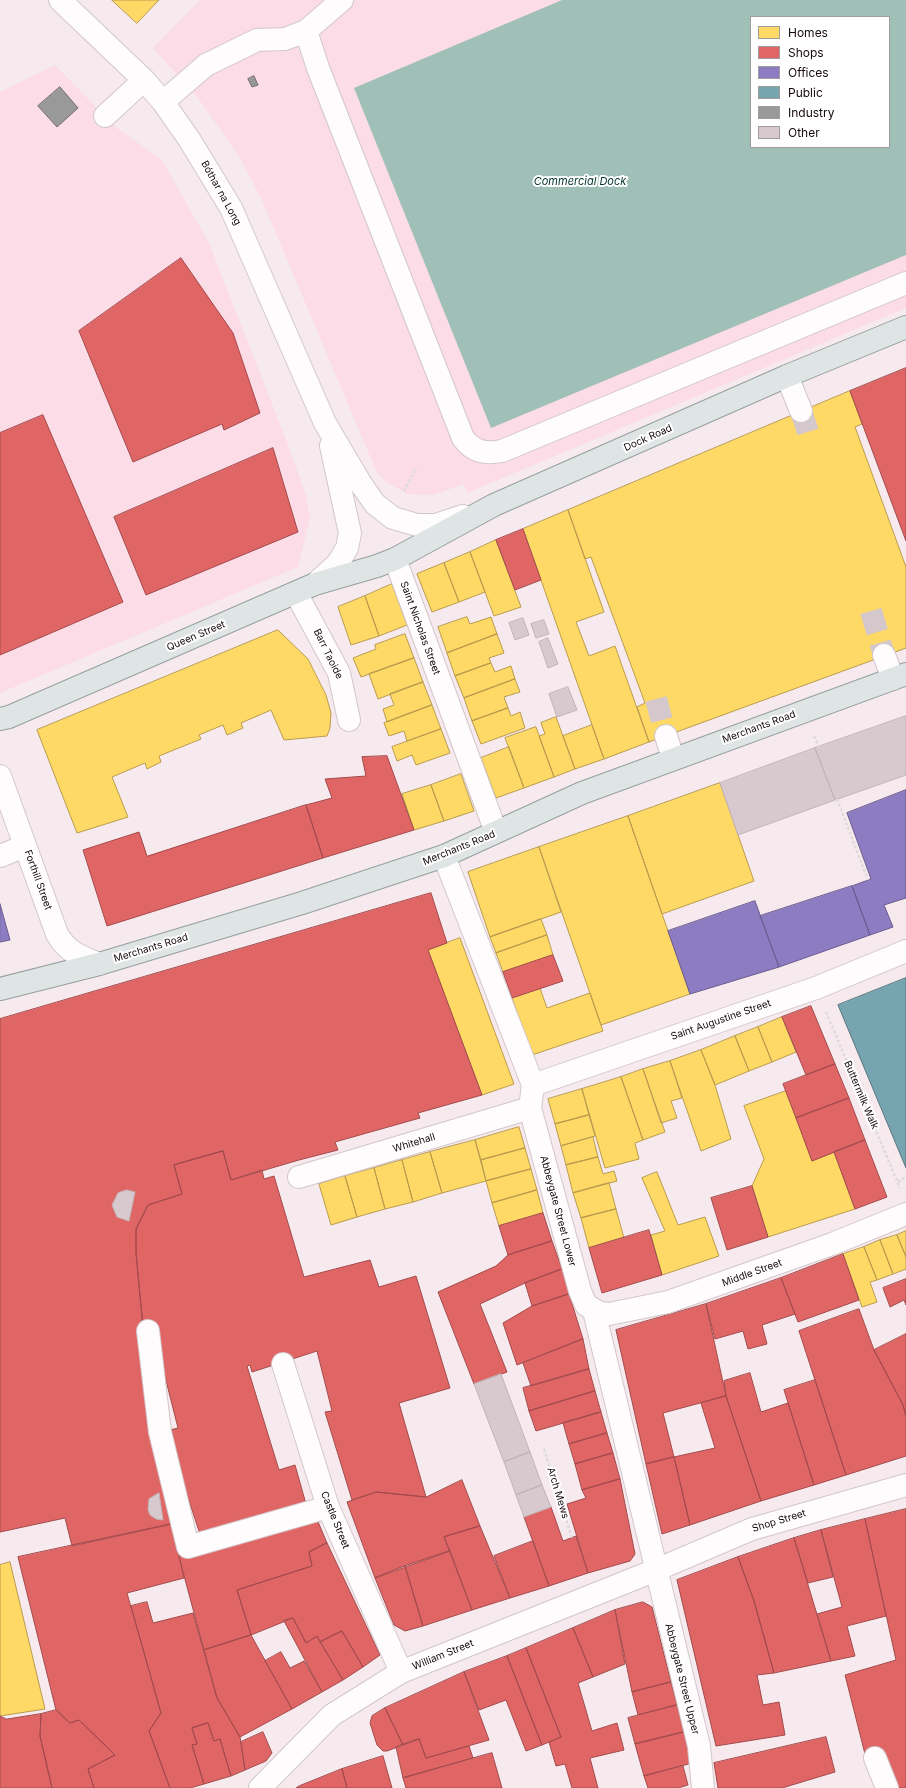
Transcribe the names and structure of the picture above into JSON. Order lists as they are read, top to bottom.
{
  "streets": {
    "main road": ["Dock Road", "Queen Street", "Merchants Road"],
    "street": [
      "Bóthar na Long",
      "Saint Nicholas Street",
      "Barr Taoide",
      "Forthill Street",
      "Saint Augustine Street",
      "Whitehall",
      "Abbeygate Street Lower",
      "Middle Street",
      "Castle Street",
      "Shop Street",
      "William Street",
      "Abbeygate Street Upper"
    ],
    "path": ["Buttermilk Walk", "Arch Mews"]
  },
  "crossings": [
    ["Bóthar na Long", "Dock Road"],
    ["Bóthar na Long", "Queen Street"],
    ["Dock Road", "Saint Nicholas Street"],
    ["Dock Road", "Queen Street"],
    ["Saint Nicholas Street", "Queen Street"],
    ["Saint Nicholas Street", "Merchants Road"],
    ["Queen Street", "Barr Taoide"],
    ["Merchants Road", "Forthill Street"],
    ["Merchants Road", "Abbeygate Street Lower"],
    ["Saint Augustine Street", "Buttermilk Walk"],
    ["Saint Augustine Street", "Abbeygate Street Lower"],
    ["Buttermilk Walk", "Middle Street"],
    ["Whitehall", "Abbeygate Street Lower"],
    ["Abbeygate Street Lower", "Middle Street"],
    ["Abbeygate Street Lower", "Shop Street"],
    ["Abbeygate Street Lower", "William Street"],
    ["Abbeygate Street Lower", "Abbeygate Street Upper"],
    ["Castle Street", "William Street"],
    ["Shop Street", "William Street"],
    ["Shop Street", "Abbeygate Street Upper"],
    ["William Street", "Abbeygate Street Upper"]
  ],
  "water": ["Commercial Dock"],
  "legend": [
    "Homes",
    "Shops",
    "Offices",
    "Public",
    "Industry",
    "Other"
  ]
}
